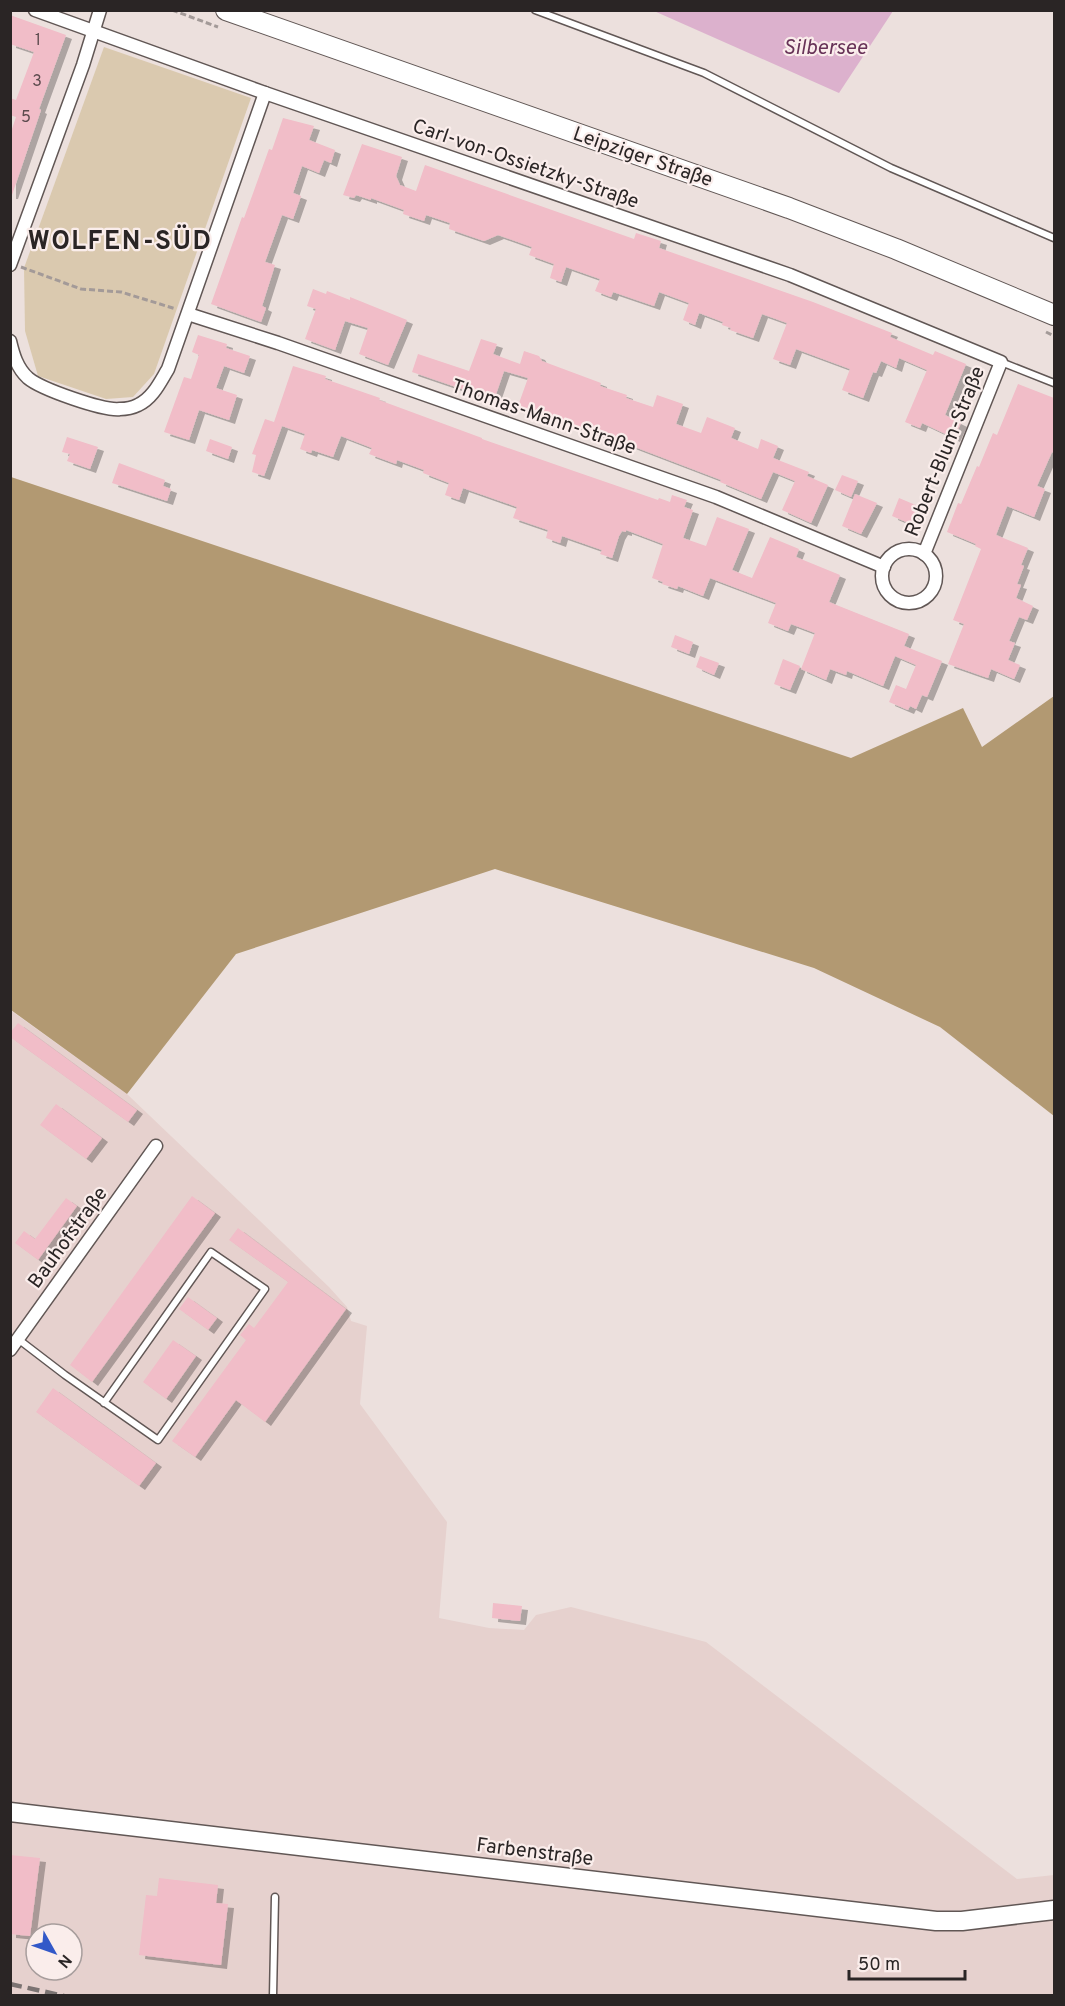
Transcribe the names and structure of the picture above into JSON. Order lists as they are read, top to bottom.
{
  "streets": {
    "main road": ["Leipziger Straße"],
    "street": [
      "Carl-von-Ossietzky-Straße",
      "Thomas-Mann-Straße",
      "Robert-Blum-Straße",
      "Bauhofstraße",
      "Farbenstraße"
    ]
  },
  "crossings": [
    ["Carl-von-Ossietzky-Straße", "Robert-Blum-Straße"],
    ["Thomas-Mann-Straße", "Robert-Blum-Straße"]
  ],
  "districts": ["WOLFEN-SÜD"],
  "water": ["Silbersee"],
  "house_numbers": ["1", "3", "5"],
  "scale_bar": "50 m",
  "north": "bottom right"
}
